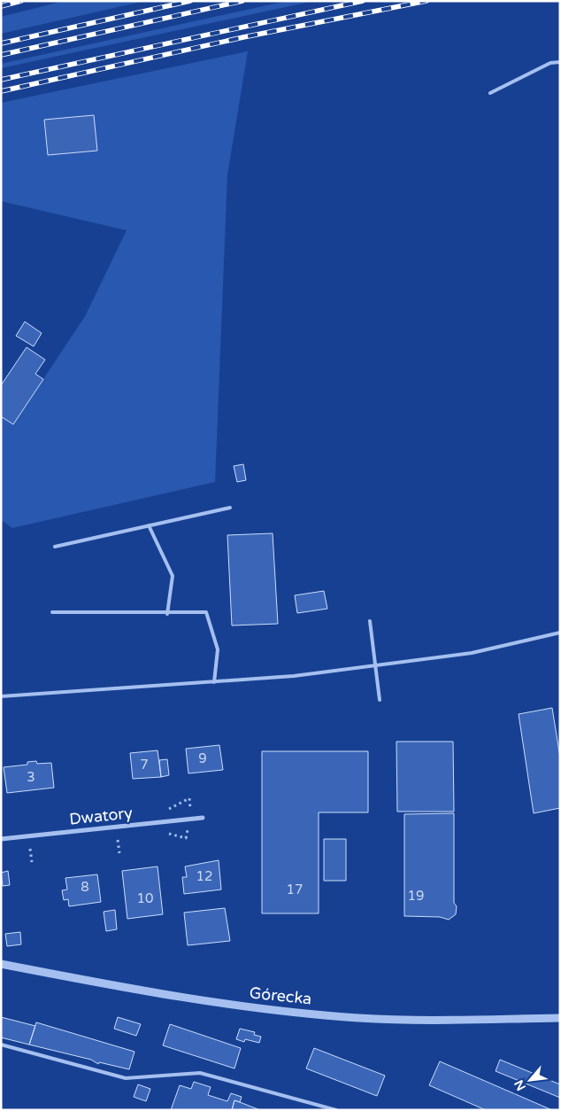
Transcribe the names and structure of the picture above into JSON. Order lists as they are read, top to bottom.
{
  "streets": {
    "street": ["Dwatory", "Górecka"]
  },
  "house_numbers": [
    "9",
    "7",
    "3",
    "12",
    "8",
    "17",
    "19",
    "10"
  ],
  "north": "bottom left"
}
